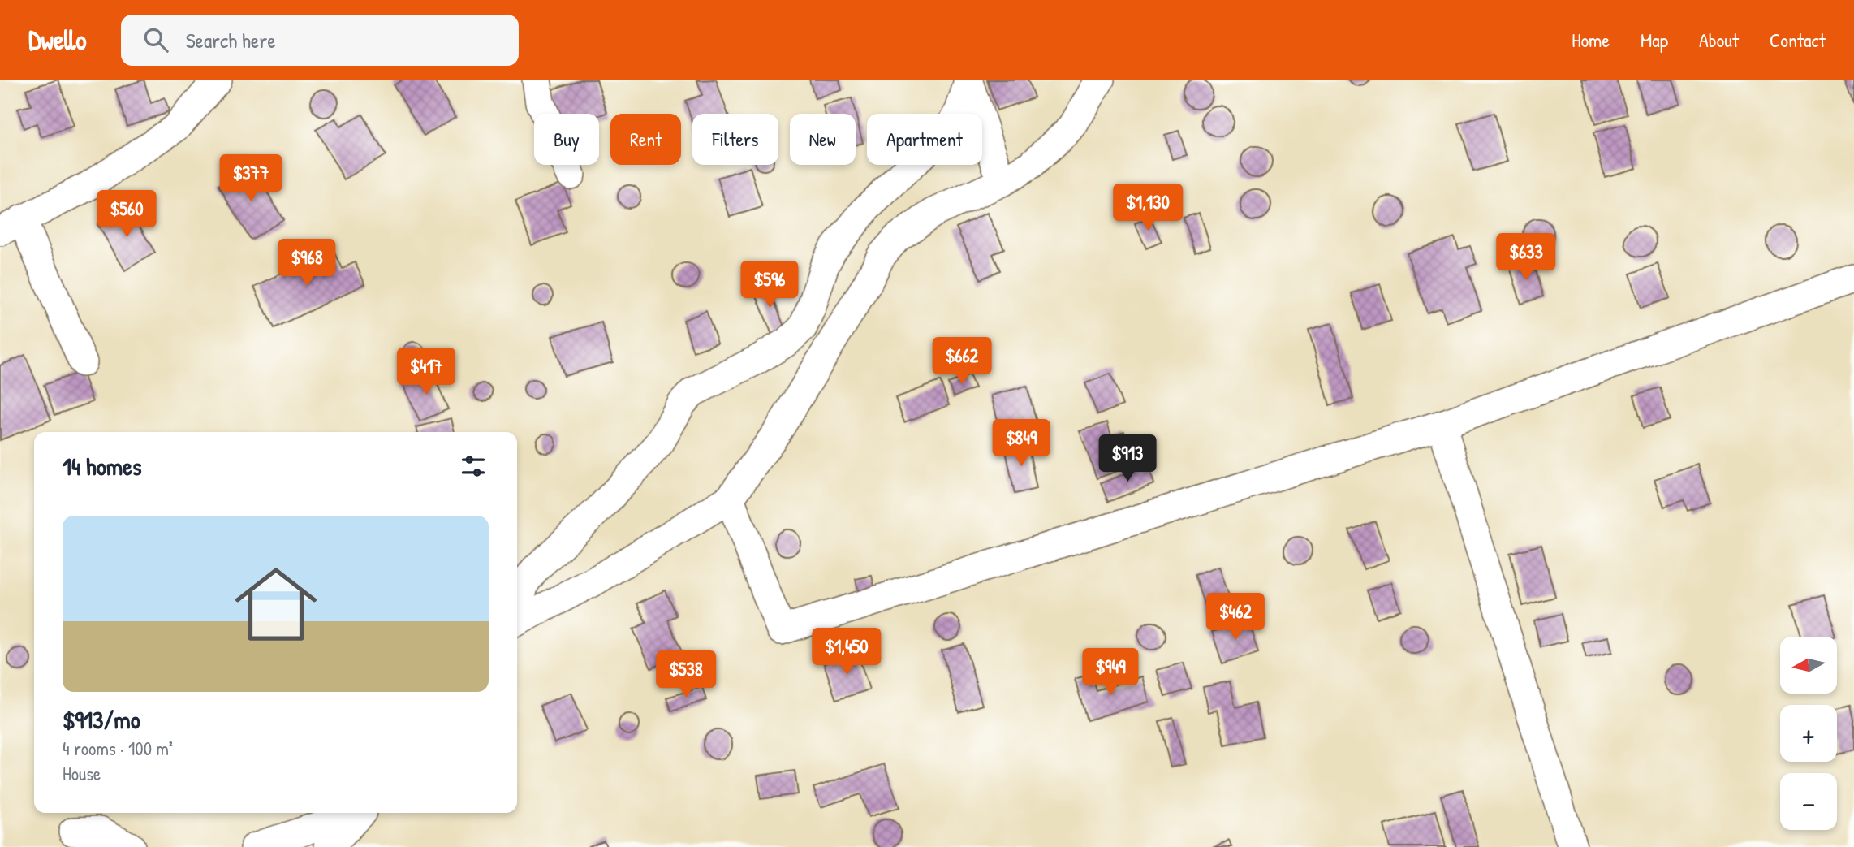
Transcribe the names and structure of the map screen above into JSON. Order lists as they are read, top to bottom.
{
  "north": "left",
  "page": {
    "header": "Dwello",
    "search": "Search here",
    "nav": [
      "Home",
      "Map",
      "About",
      "Contact"
    ],
    "chip": [
      "Buy",
      "Rent",
      "Filters",
      "New",
      "Apartment"
    ],
    "price": [
      "$377",
      "$1,130",
      "$560",
      "$633",
      "$968",
      "$596",
      "$662",
      "$417",
      "$849",
      "$913",
      "$462",
      "$1,450",
      "$949",
      "$538"
    ],
    "heading": "14 homes",
    "list": [
      {
        "name": "$913/mo",
        "note": "4 rooms · 100 m² · House"
      }
    ],
    "map_buttons": ["+", "−"]
  }
}
